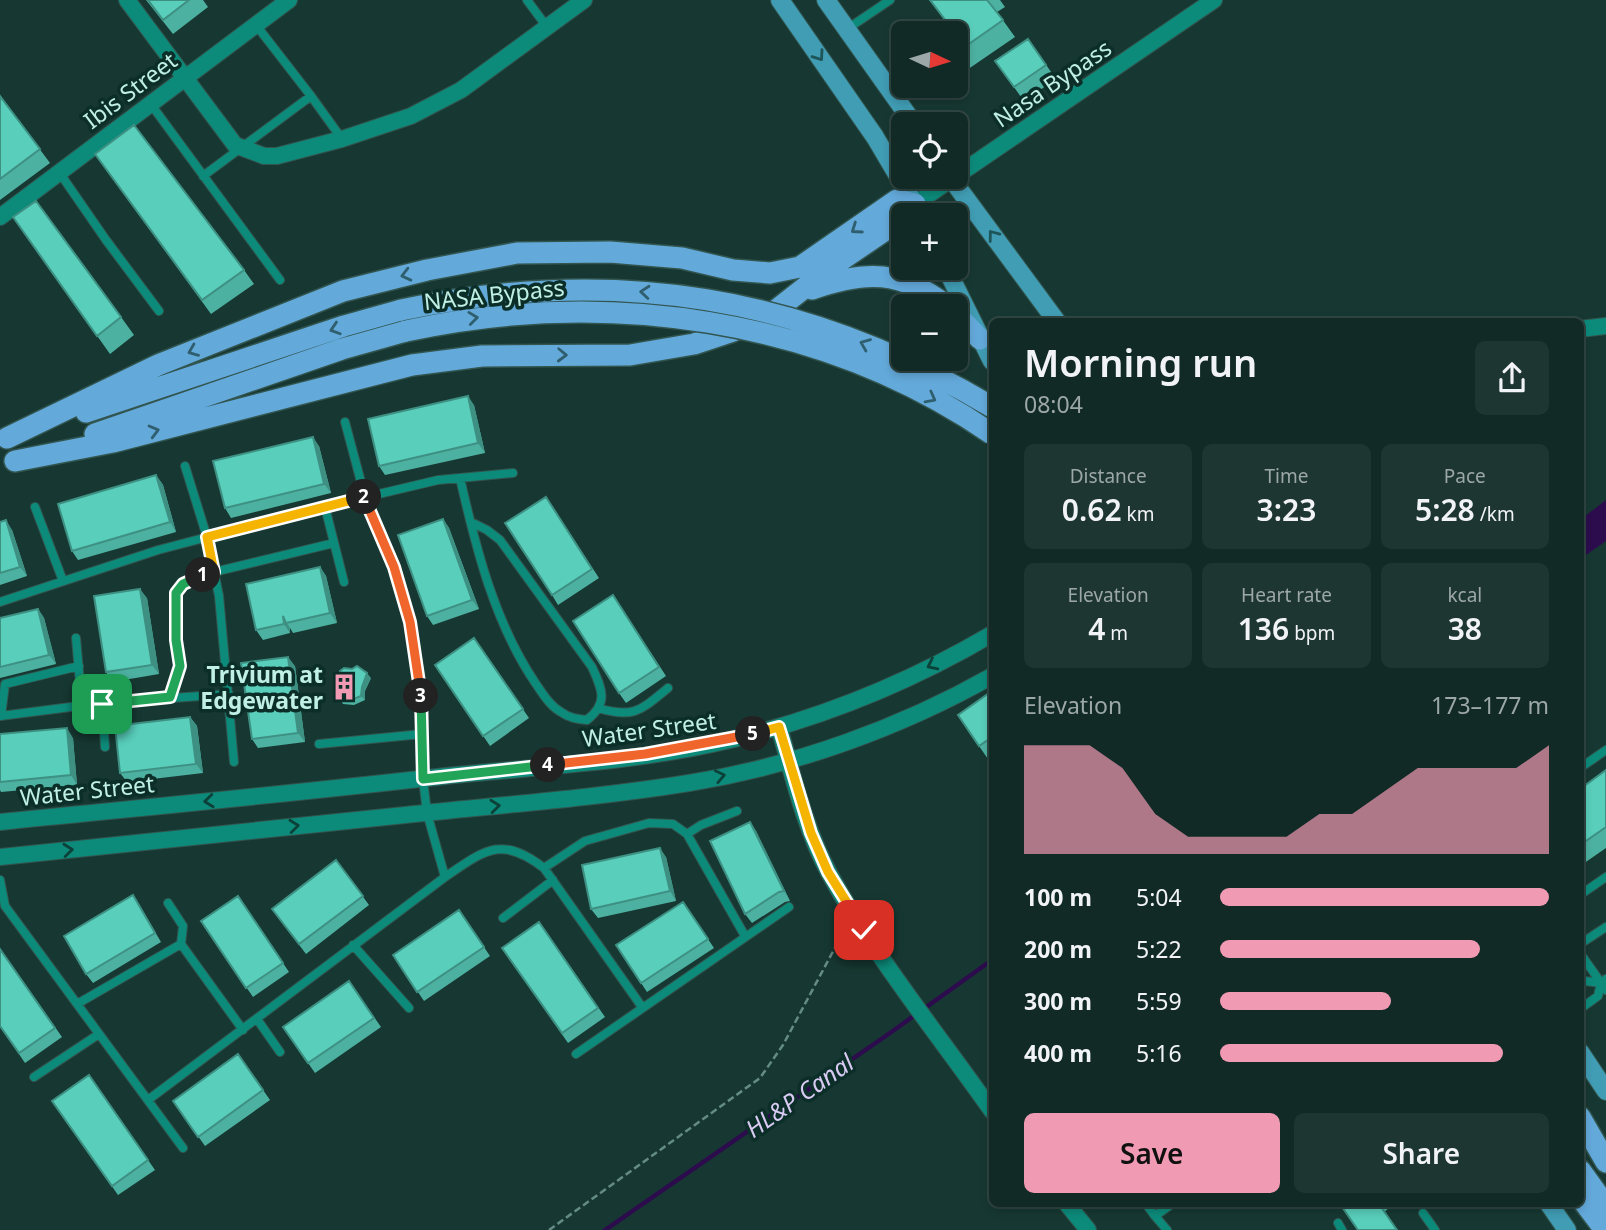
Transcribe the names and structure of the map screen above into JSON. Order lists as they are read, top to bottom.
{
  "streets": {
    "highway": ["NASA Bypass"],
    "street": ["Nasa Bypass", "Ibis Street", "Water Street"]
  },
  "water": ["HL&P Canal"],
  "places": {
    "building": ["Trivium at Edgewater"]
  },
  "north": "right",
  "page": {
    "map_buttons": ["+", "−"],
    "heading": ["Morning run", "08:04"],
    "stats": [
      ["Distance", "0.62 km"],
      ["Time", "3:23"],
      ["Pace", "5:28 /km"],
      ["Elevation", "4 m"],
      ["Heart rate", "136 bpm"],
      ["kcal", "38"]
    ],
    "pins": [
      "2",
      "1",
      "3",
      "5",
      "4"
    ],
    "chart": ["Elevation", "173–177 m"],
    "list": [
      {
        "name": "100 m",
        "note": "5:04"
      },
      {
        "name": "200 m",
        "note": "5:22"
      },
      {
        "name": "300 m",
        "note": "5:59"
      },
      {
        "name": "400 m",
        "note": "5:16"
      }
    ],
    "buttons": ["Save", "Share"]
  }
}
